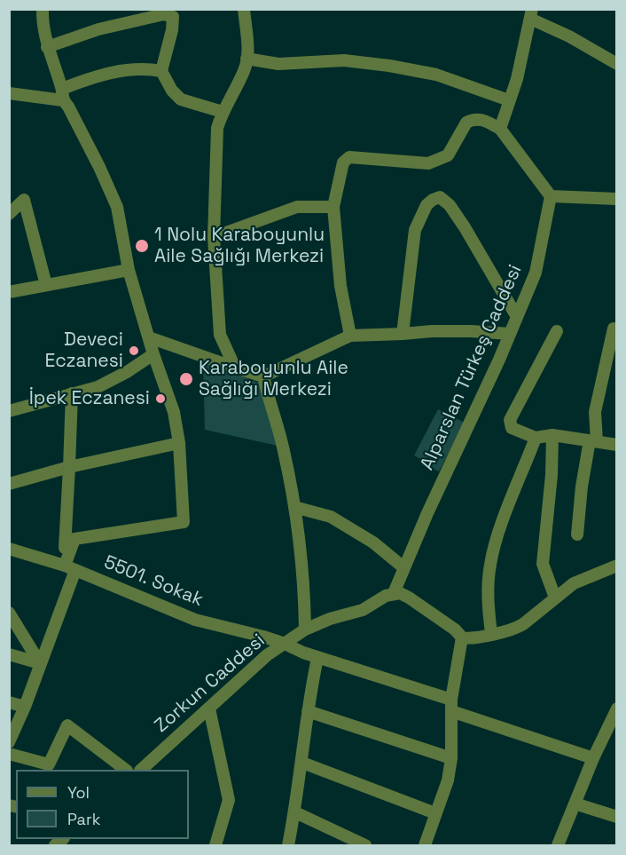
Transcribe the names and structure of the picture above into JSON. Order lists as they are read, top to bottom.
{
  "streets": {
    "street": ["Alparslan Türkeş Caddesi", "5501. Sokak", "Zorkun Caddesi"]
  },
  "crossings": [
    ["Alparslan Türkeş Caddesi", "Zorkun Caddesi"],
    ["5501. Sokak", "Zorkun Caddesi"]
  ],
  "places": [
    "1 Nolu Karaboyunlu Aile Sağlığı Merkezi",
    "Deveci Eczanesi",
    "Karaboyunlu Aile Sağlığı Merkezi",
    "İpek Eczanesi"
  ],
  "legend": ["Yol", "Park"]
}
